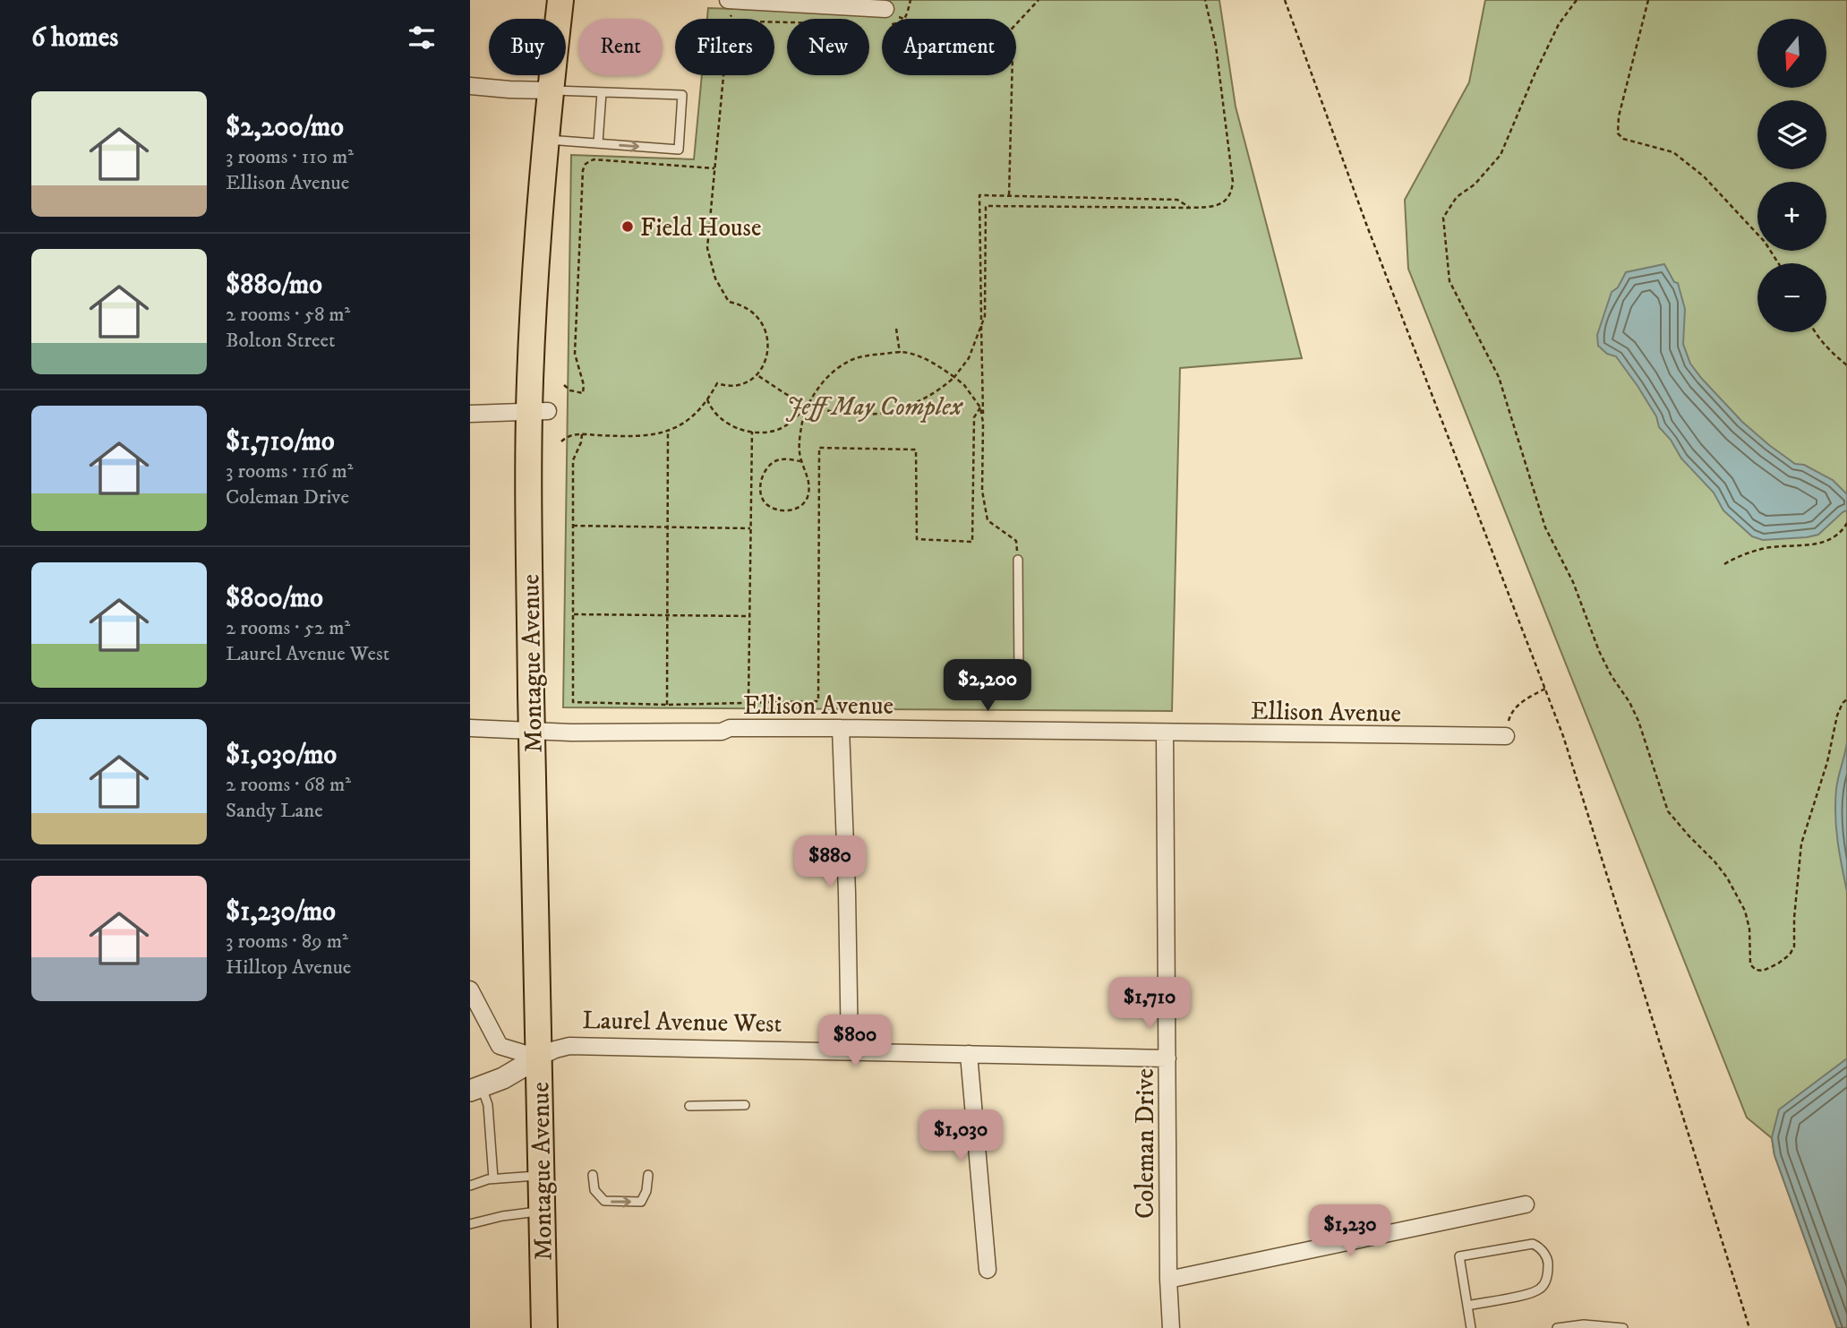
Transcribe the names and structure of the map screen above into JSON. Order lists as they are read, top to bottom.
{
  "streets": {
    "main road": ["Montague Avenue"],
    "street": ["Ellison Avenue", "Laurel Avenue West", "Coleman Drive"]
  },
  "crossings": [
    ["Montague Avenue", "Ellison Avenue"],
    ["Montague Avenue", "Laurel Avenue West"],
    ["Ellison Avenue", "Coleman Drive"],
    ["Laurel Avenue West", "Coleman Drive"]
  ],
  "parks": ["Jeff May Complex"],
  "places": ["Field House"],
  "north": "bottom",
  "page": {
    "heading": "6 homes",
    "map_buttons": ["+", "−"],
    "chip": [
      "Buy",
      "Rent",
      "Filters",
      "New",
      "Apartment"
    ],
    "list": [
      {
        "name": "$2,200/mo",
        "note": "3 rooms · 110 m² · Ellison Avenue"
      },
      {
        "name": "$880/mo",
        "note": "2 rooms · 58 m² · Bolton Street"
      },
      {
        "name": "$1,710/mo",
        "note": "3 rooms · 116 m² · Coleman Drive"
      },
      {
        "name": "$800/mo",
        "note": "2 rooms · 52 m² · Laurel Avenue West"
      },
      {
        "name": "$1,030/mo",
        "note": "2 rooms · 68 m² · Sandy Lane"
      },
      {
        "name": "$1,230/mo",
        "note": "3 rooms · 89 m² · Hilltop Avenue"
      }
    ],
    "price": [
      "$2,200",
      "$880",
      "$1,710",
      "$800",
      "$1,030",
      "$1,230"
    ]
  }
}
